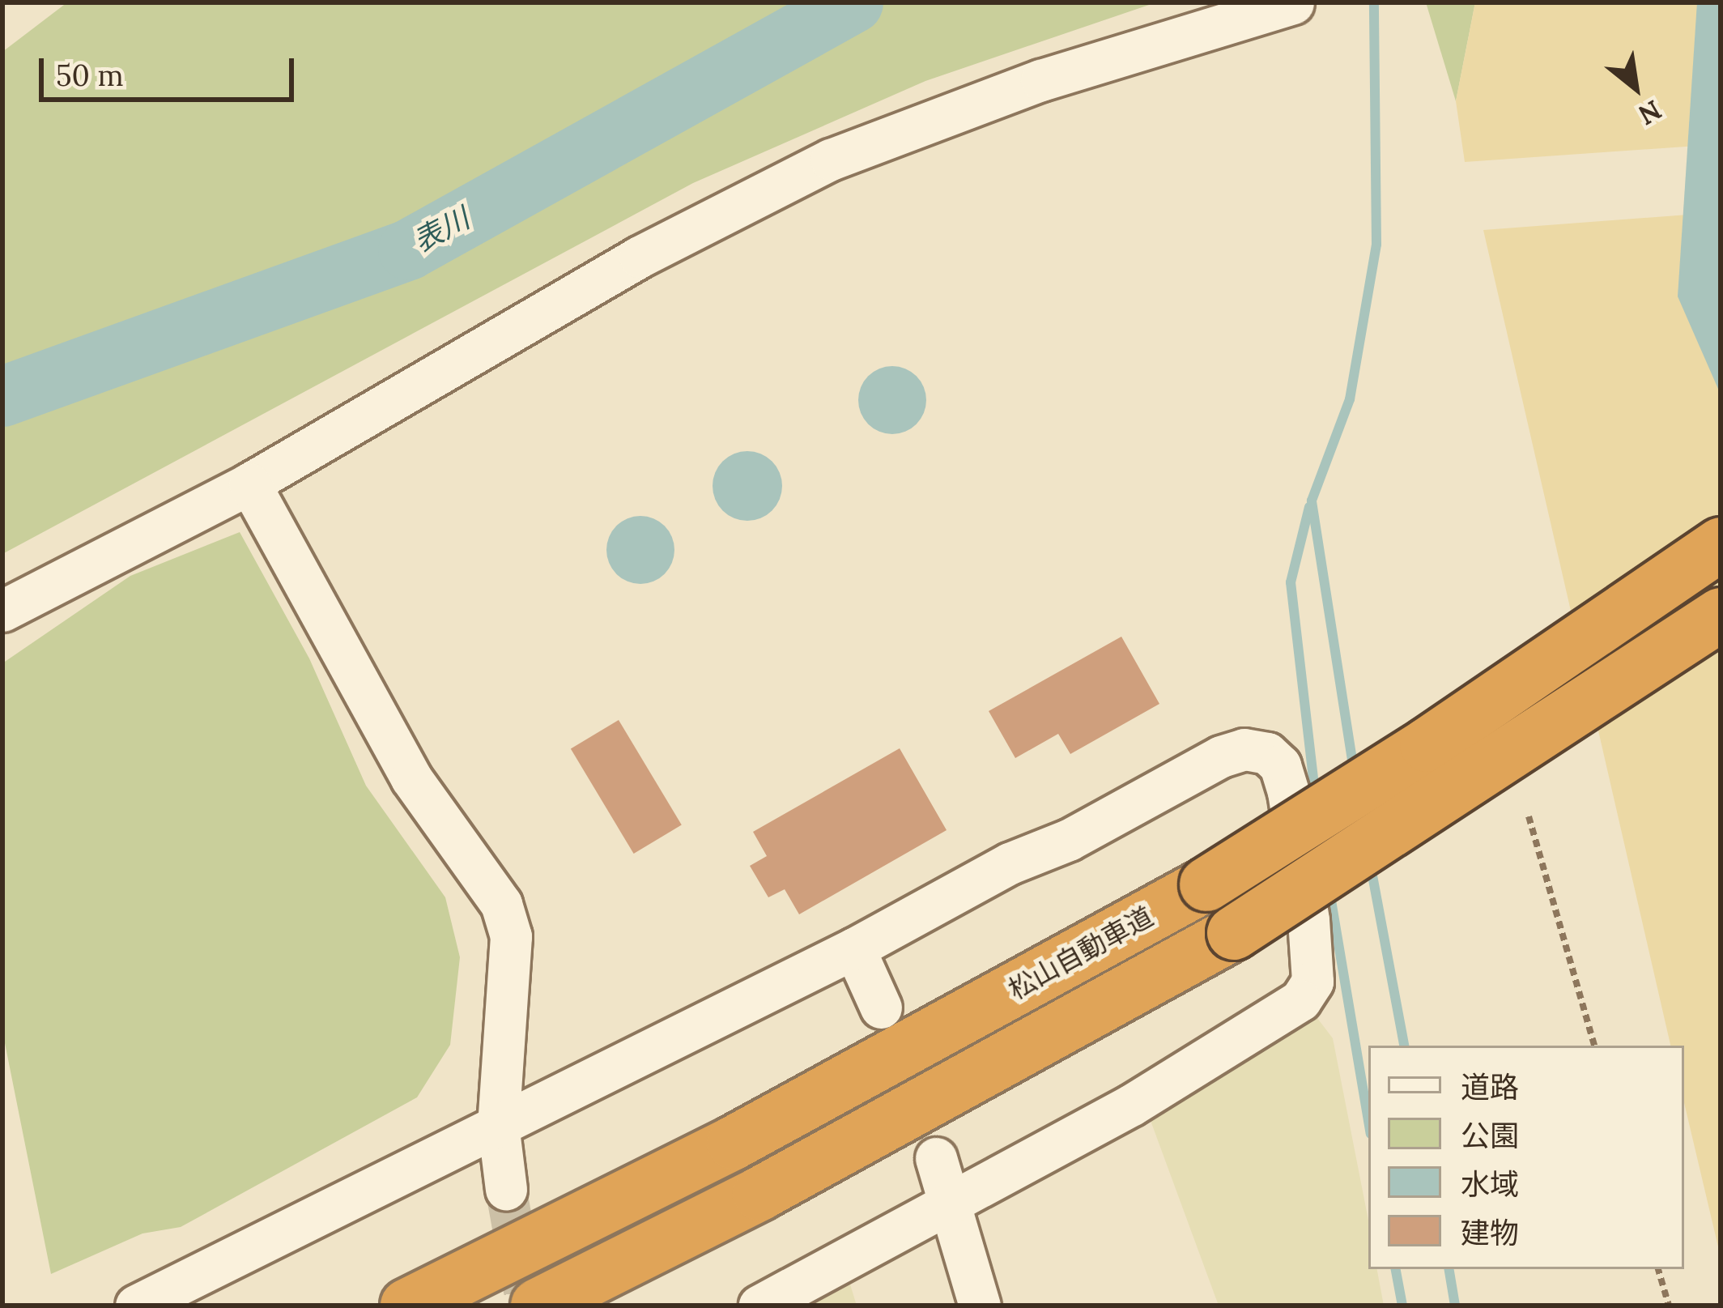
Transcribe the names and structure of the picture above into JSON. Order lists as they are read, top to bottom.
{
  "streets": {
    "highway": ["松山自動車道"]
  },
  "water": ["表川"],
  "legend": [
    "道路",
    "公園",
    "水域",
    "建物"
  ],
  "scale_bar": "50 m",
  "north": "bottom right"
}
